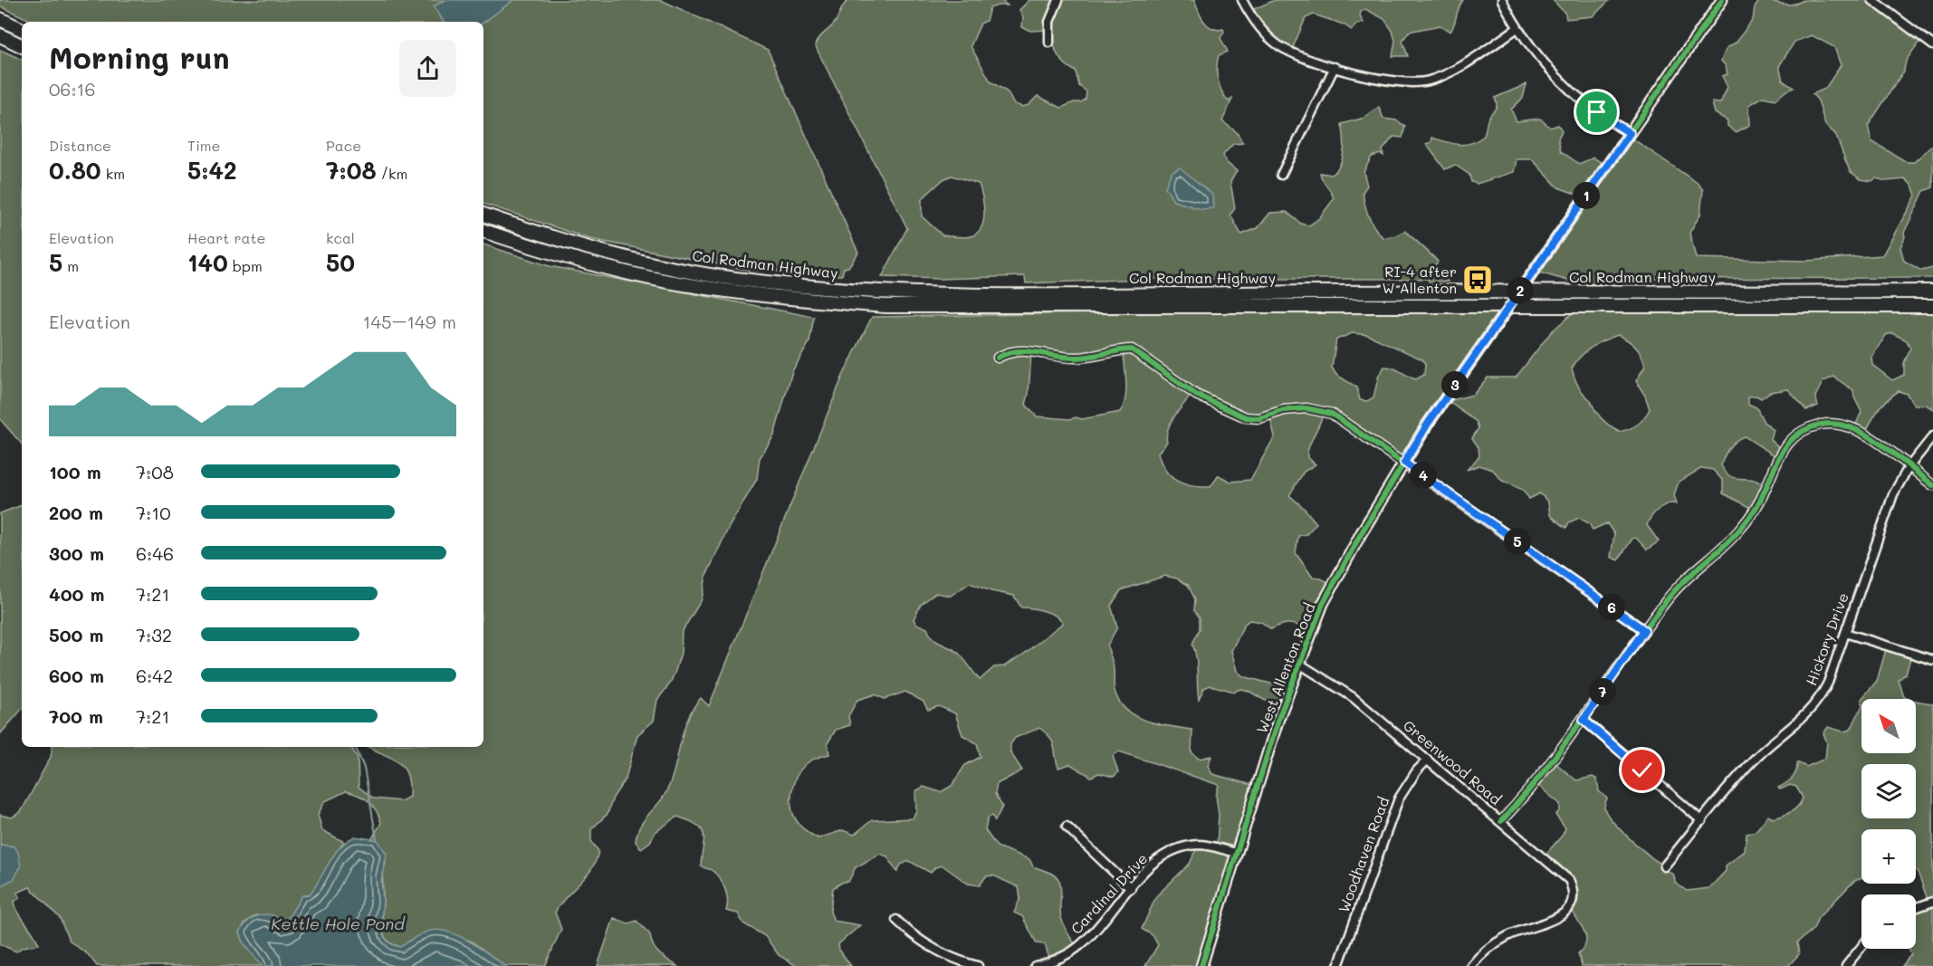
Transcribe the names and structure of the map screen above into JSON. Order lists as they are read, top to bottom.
{
  "streets": {
    "highway": ["Col Rodman Highway"],
    "street": [
      "Hickory Drive",
      "West Allenton Road",
      "Greenwood Road",
      "Woodhaven Road",
      "Cardinal Drive"
    ]
  },
  "crossings": [
    ["Col Rodman Highway", "West Allenton Road"],
    ["West Allenton Road", "Greenwood Road"],
    ["West Allenton Road", "Cardinal Drive"],
    ["Greenwood Road", "Woodhaven Road"]
  ],
  "water": ["Kettle Hole Pond"],
  "places": {
    "bus stop": ["RI-4 after W Allenton"]
  },
  "north": "top left",
  "page": {
    "heading": ["Morning run", "06:16"],
    "stats": [
      ["Distance", "0.80 km"],
      ["Time", "5:42"],
      ["Pace", "7:08 /km"],
      ["Elevation", "5 m"],
      ["Heart rate", "140 bpm"],
      ["kcal", "50"]
    ],
    "pins": [
      "1",
      "2",
      "3",
      "4",
      "5",
      "6",
      "7"
    ],
    "chart": ["Elevation", "145–149 m"],
    "list": [
      {
        "name": "100 m",
        "note": "7:08"
      },
      {
        "name": "200 m",
        "note": "7:10"
      },
      {
        "name": "300 m",
        "note": "6:46"
      },
      {
        "name": "400 m",
        "note": "7:21"
      },
      {
        "name": "500 m",
        "note": "7:32"
      },
      {
        "name": "600 m",
        "note": "6:42"
      },
      {
        "name": "700 m",
        "note": "7:21"
      }
    ],
    "map_buttons": ["+", "−"]
  }
}
